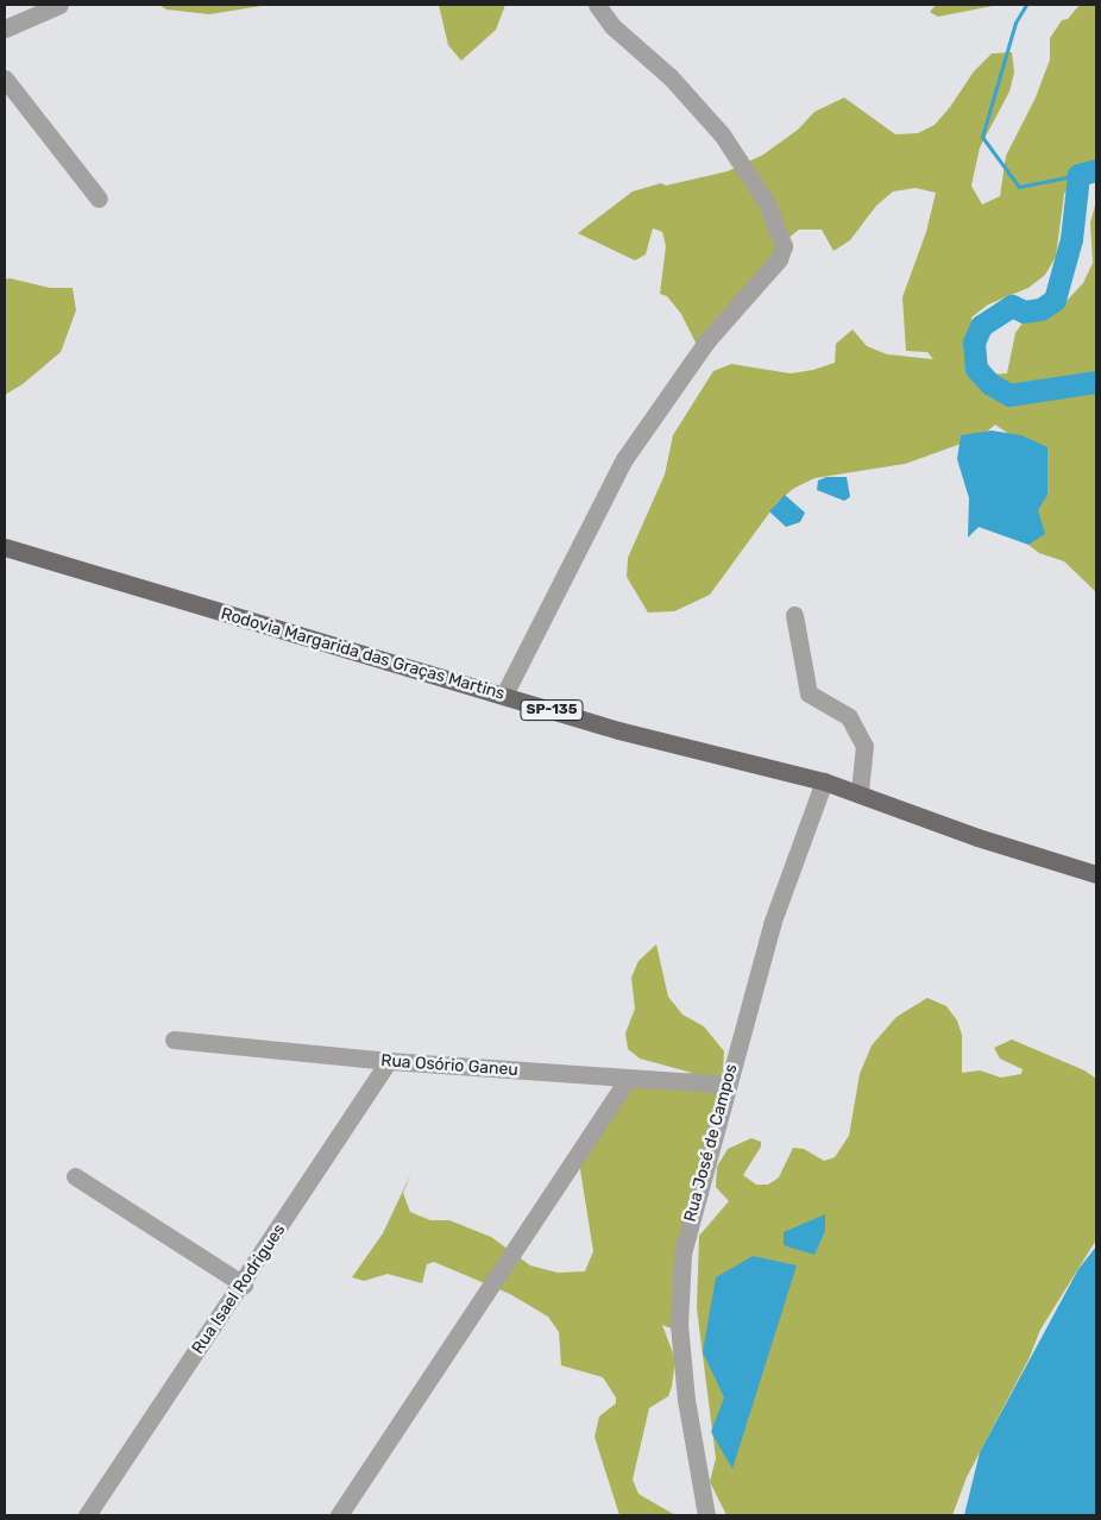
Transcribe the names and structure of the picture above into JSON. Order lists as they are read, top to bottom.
{
  "streets": {
    "main road": ["Rodovia Margarida das Graças Martins", "SP-135"],
    "street": ["Rua Osório Ganeu", "Rua José de Campos", "Rua Isael Rodrigues"]
  },
  "crossings": [
    ["Rodovia Margarida das Graças Martins", "Rua José de Campos"],
    ["Rua Osório Ganeu", "Rua José de Campos"],
    ["Rua Osório Ganeu", "Rua Isael Rodrigues"]
  ]
}
